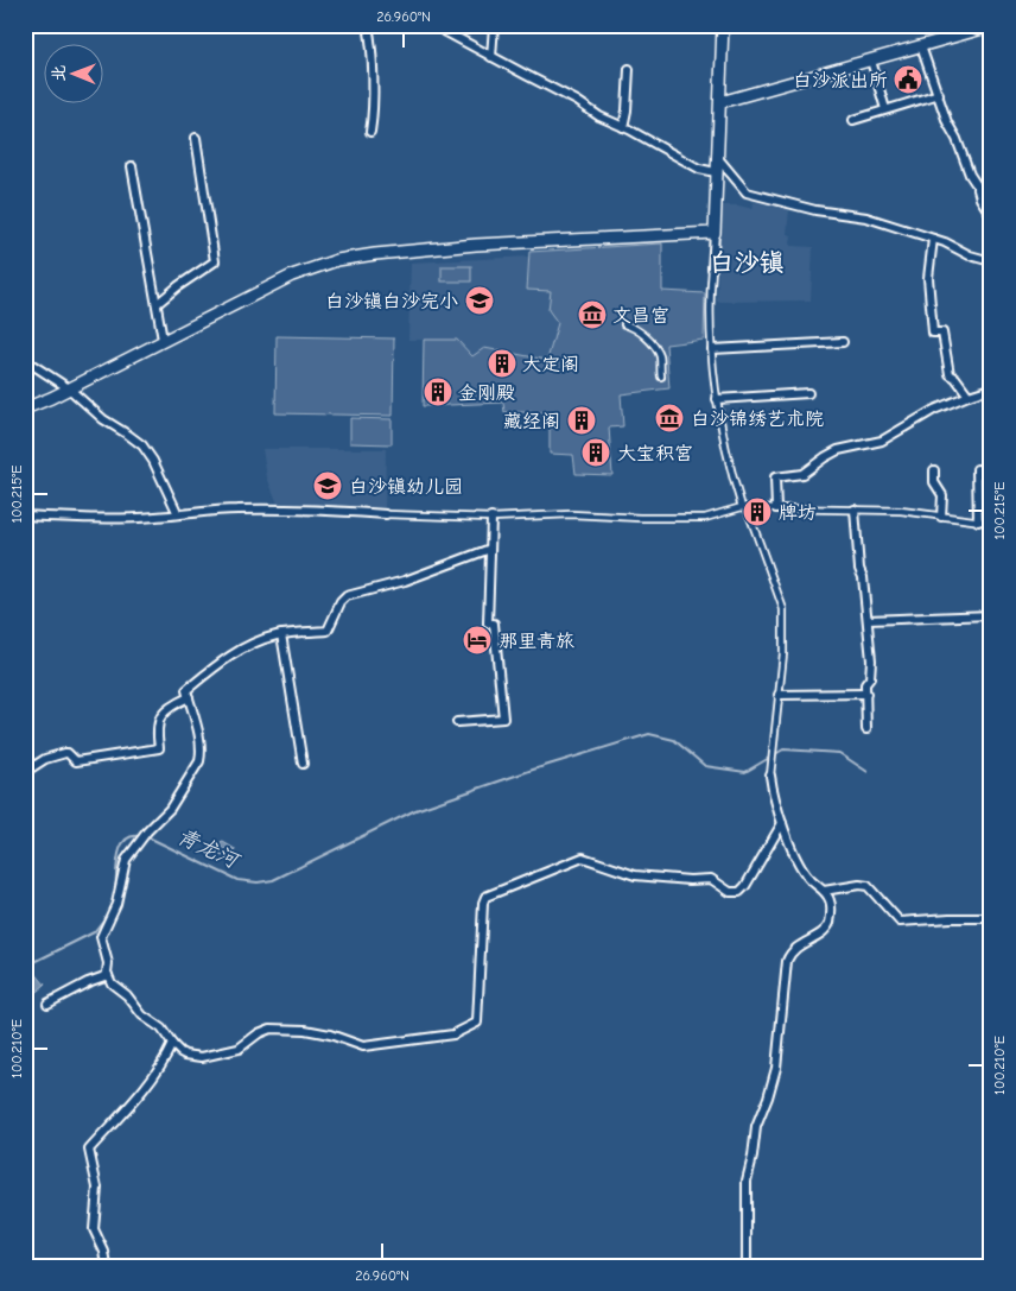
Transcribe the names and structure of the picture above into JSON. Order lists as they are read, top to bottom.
{
  "districts": ["白沙镇"],
  "water": ["青龙河"],
  "places": {
    "public building": ["白沙派出所"],
    "school or university": ["白沙镇白沙完小", "白沙镇幼儿园"],
    "museum": ["文昌宫", "白沙锦绣艺术院"],
    "building": [
      "大定阁",
      "金刚殿",
      "藏经阁",
      "大宝积宫",
      "牌坊"
    ],
    "hotel": ["那里青旅"]
  },
  "north": "left",
  "coordinates": ["26.960°N", "100.215°E", "100.210°E"]
}
